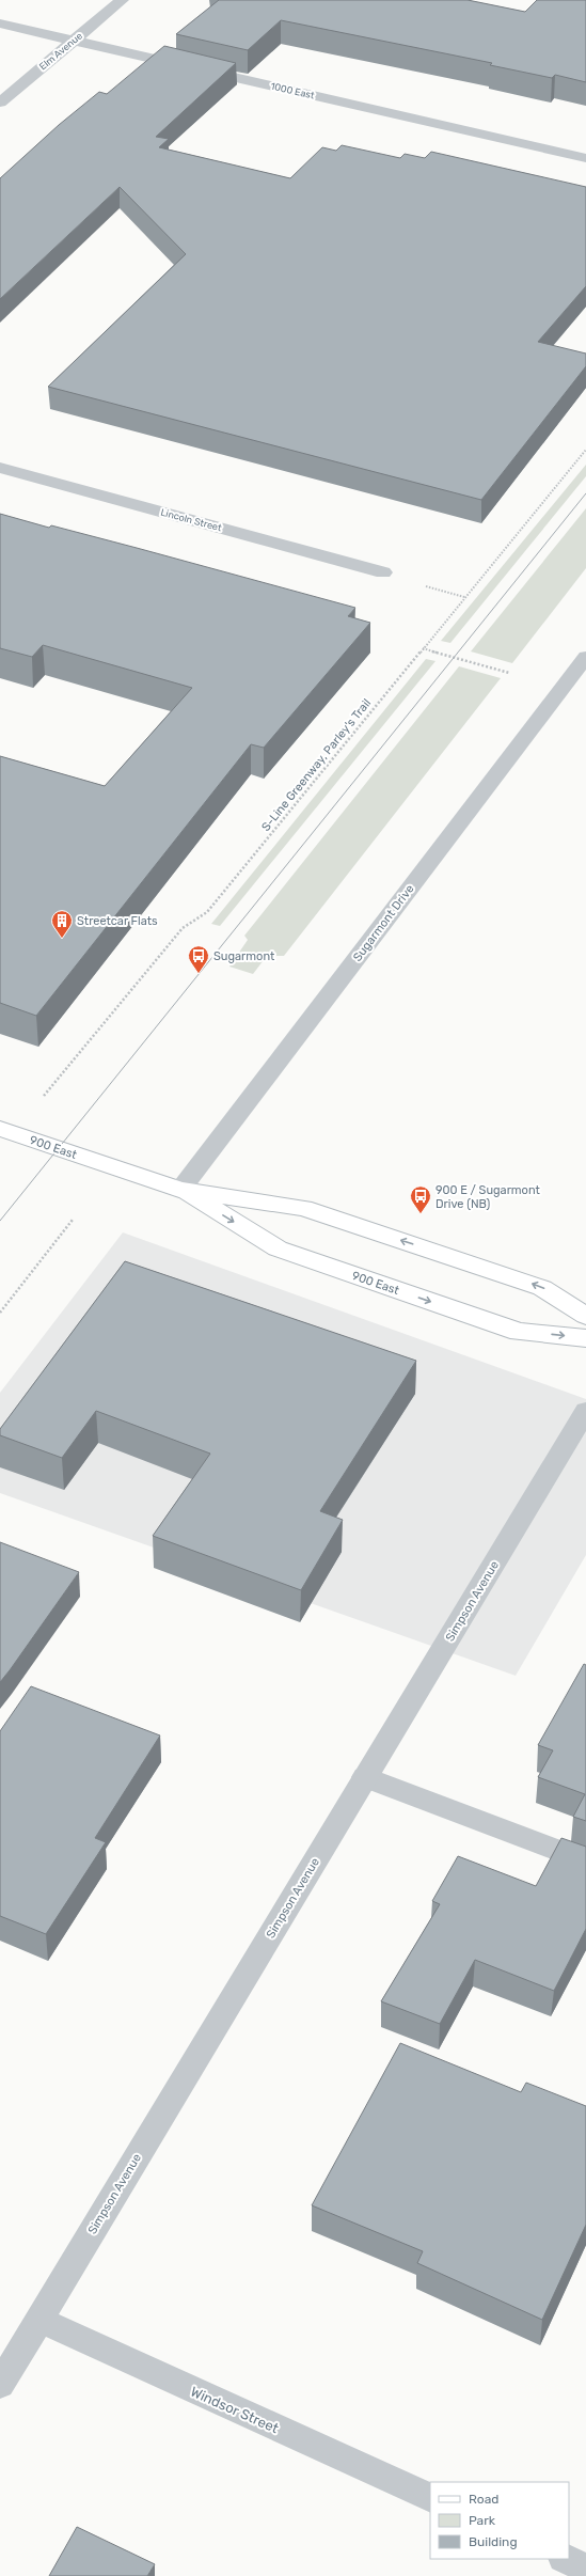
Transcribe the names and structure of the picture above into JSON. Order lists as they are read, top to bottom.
{
  "streets": {
    "street": [
      "Elm Avenue",
      "1000 East",
      "Lincoln Street",
      "Sugarmont Drive",
      "900 East",
      "Simpson Avenue",
      "Windsor Street"
    ],
    "path": ["S-Line Greenway, Parley's Trail"]
  },
  "crossings": [
    ["Elm Avenue", "1000 East"],
    ["Sugarmont Drive", "900 East"],
    ["Simpson Avenue", "Windsor Street"]
  ],
  "places": {
    "building": ["Streetcar Flats"],
    "bus stop": ["Sugarmont", "900 E / Sugarmont Drive (NB)"]
  },
  "legend": ["Road", "Park", "Building"]
}
